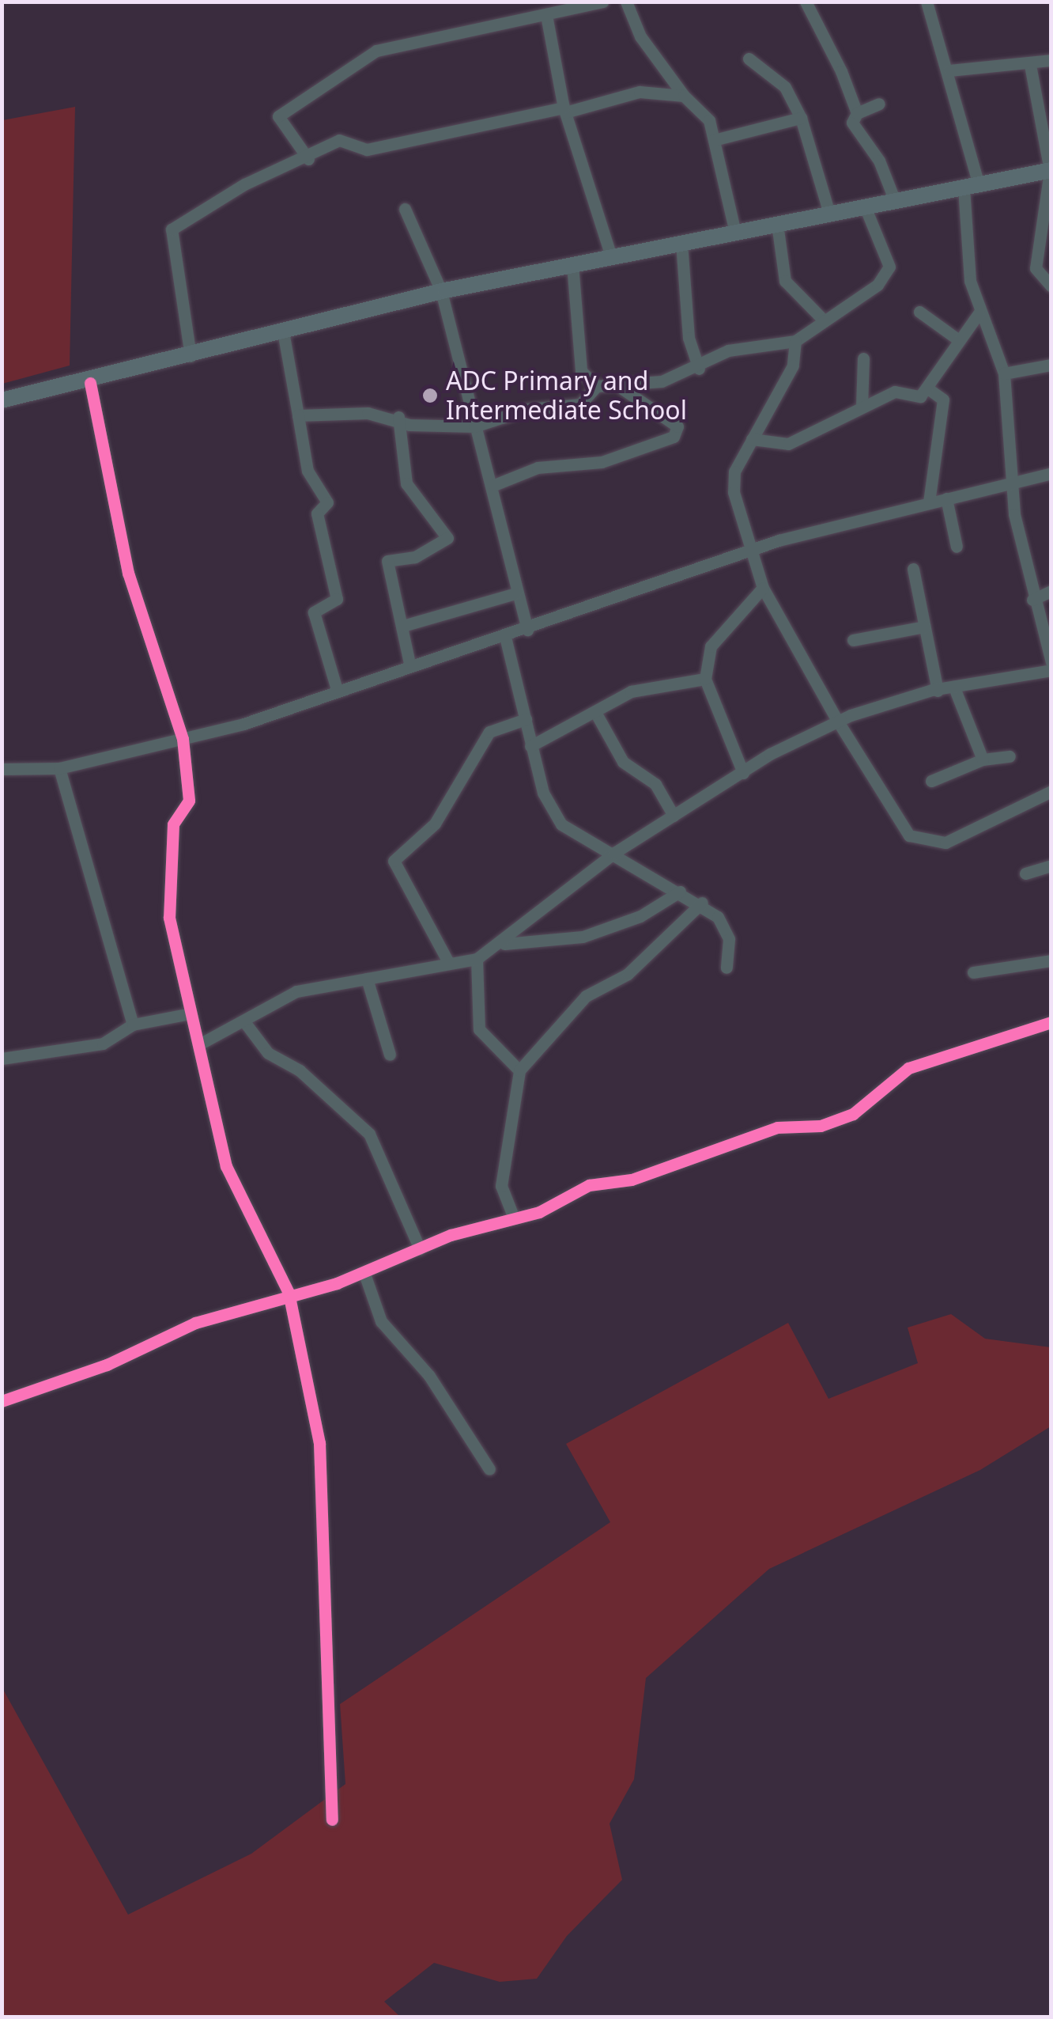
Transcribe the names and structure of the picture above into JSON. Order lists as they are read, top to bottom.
{
  "places": ["ADC Primary and Intermediate School"]
}
